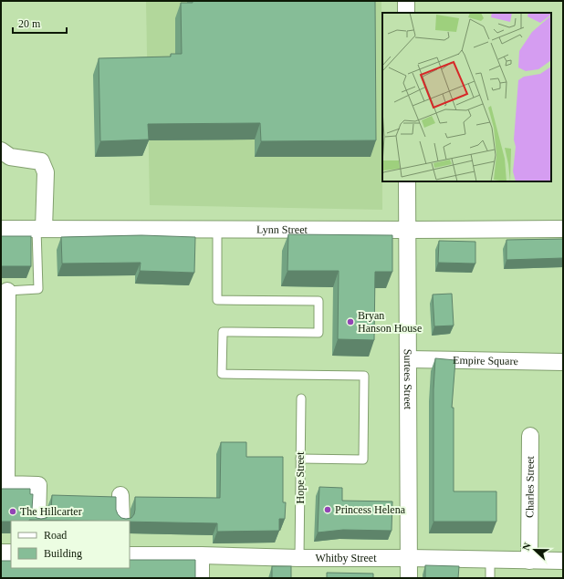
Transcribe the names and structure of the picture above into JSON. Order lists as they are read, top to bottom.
{
  "streets": {
    "street": [
      "Lynn Street",
      "Empire Square",
      "Surtees Street",
      "Charles Street",
      "Whitby Street"
    ],
    "lane": ["Hope Street"]
  },
  "crossings": [
    ["Lynn Street", "Surtees Street"],
    ["Empire Square", "Surtees Street"],
    ["Surtees Street", "Whitby Street"],
    ["Hope Street", "Whitby Street"],
    ["Charles Street", "Whitby Street"]
  ],
  "places": ["Bryan Hanson House", "Princess Helena", "The Hillcarter"],
  "legend": ["Road", "Building"],
  "scale_bar": "20 m",
  "north": "left"
}
